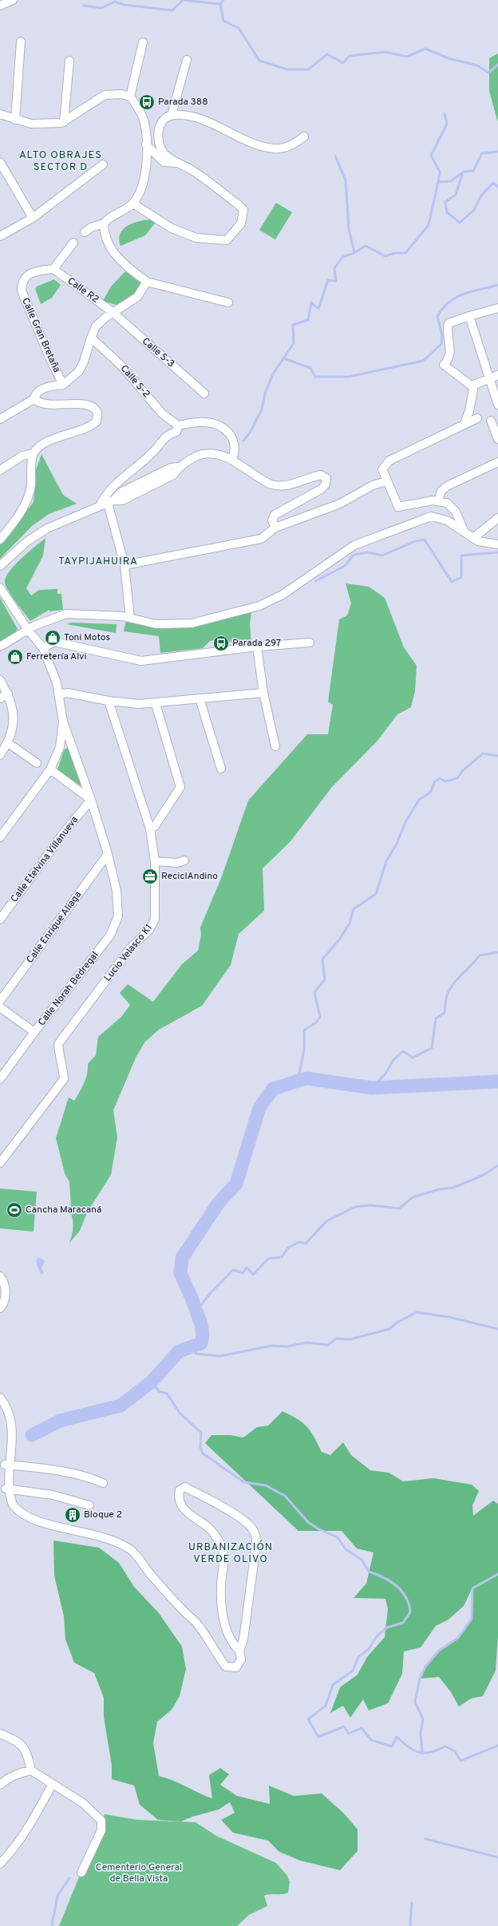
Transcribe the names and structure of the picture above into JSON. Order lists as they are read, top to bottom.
{
  "streets": {
    "street": [
      "Calle R2",
      "Calle Gran Bretaña",
      "Calle S-3",
      "Calle S-2",
      "Calle Etelvina Villanueva",
      "Calle Enrique Aliaga",
      "Lucio Velasco K1",
      "Calle Norah Bedregal"
    ]
  },
  "crossings": [
    ["Calle R2", "Calle Gran Bretaña"],
    ["Calle R2", "Calle S-3"],
    ["Calle Etelvina Villanueva", "Calle Norah Bedregal"],
    ["Calle Enrique Aliaga", "Calle Norah Bedregal"]
  ],
  "districts": ["ALTO OBRAJES SECTOR D", "TAYPIJAHUIRA", "URBANIZACIÓN VERDE OLIVO"],
  "parks": ["Cementerio General de Bella Vista"],
  "places": {
    "bus stop": ["Parada 388", "Parada 297"],
    "shop": ["Toni Motos", "Ferretería Alvi"],
    "office": ["ReciclAndino"],
    "sports": ["Cancha Maracaná"],
    "building": ["Bloque 2"]
  }
}
